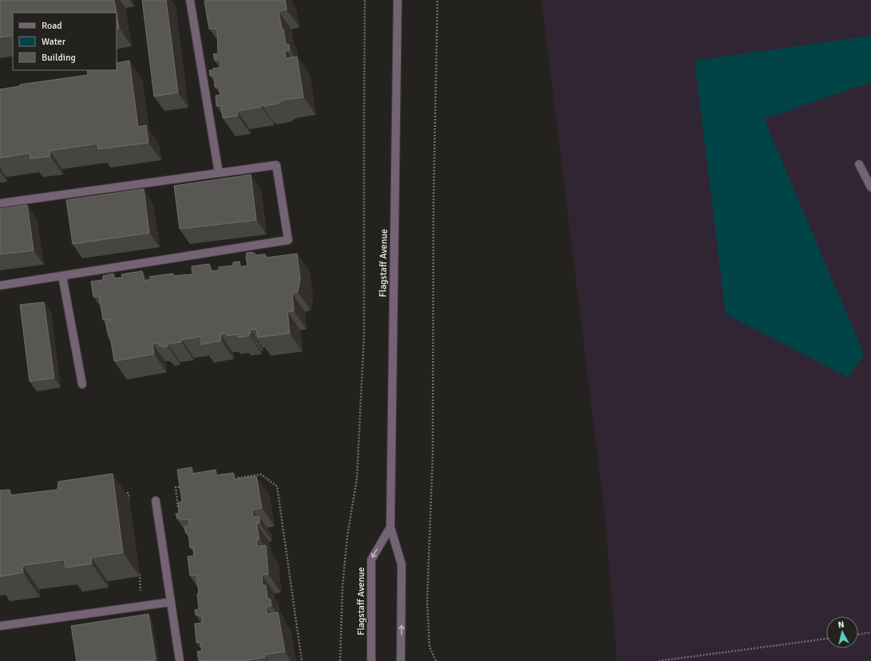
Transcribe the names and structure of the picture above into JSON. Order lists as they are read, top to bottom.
{
  "streets": {
    "street": ["Flagstaff Avenue"]
  },
  "legend": ["Road", "Water", "Building"],
  "north": "top"
}
